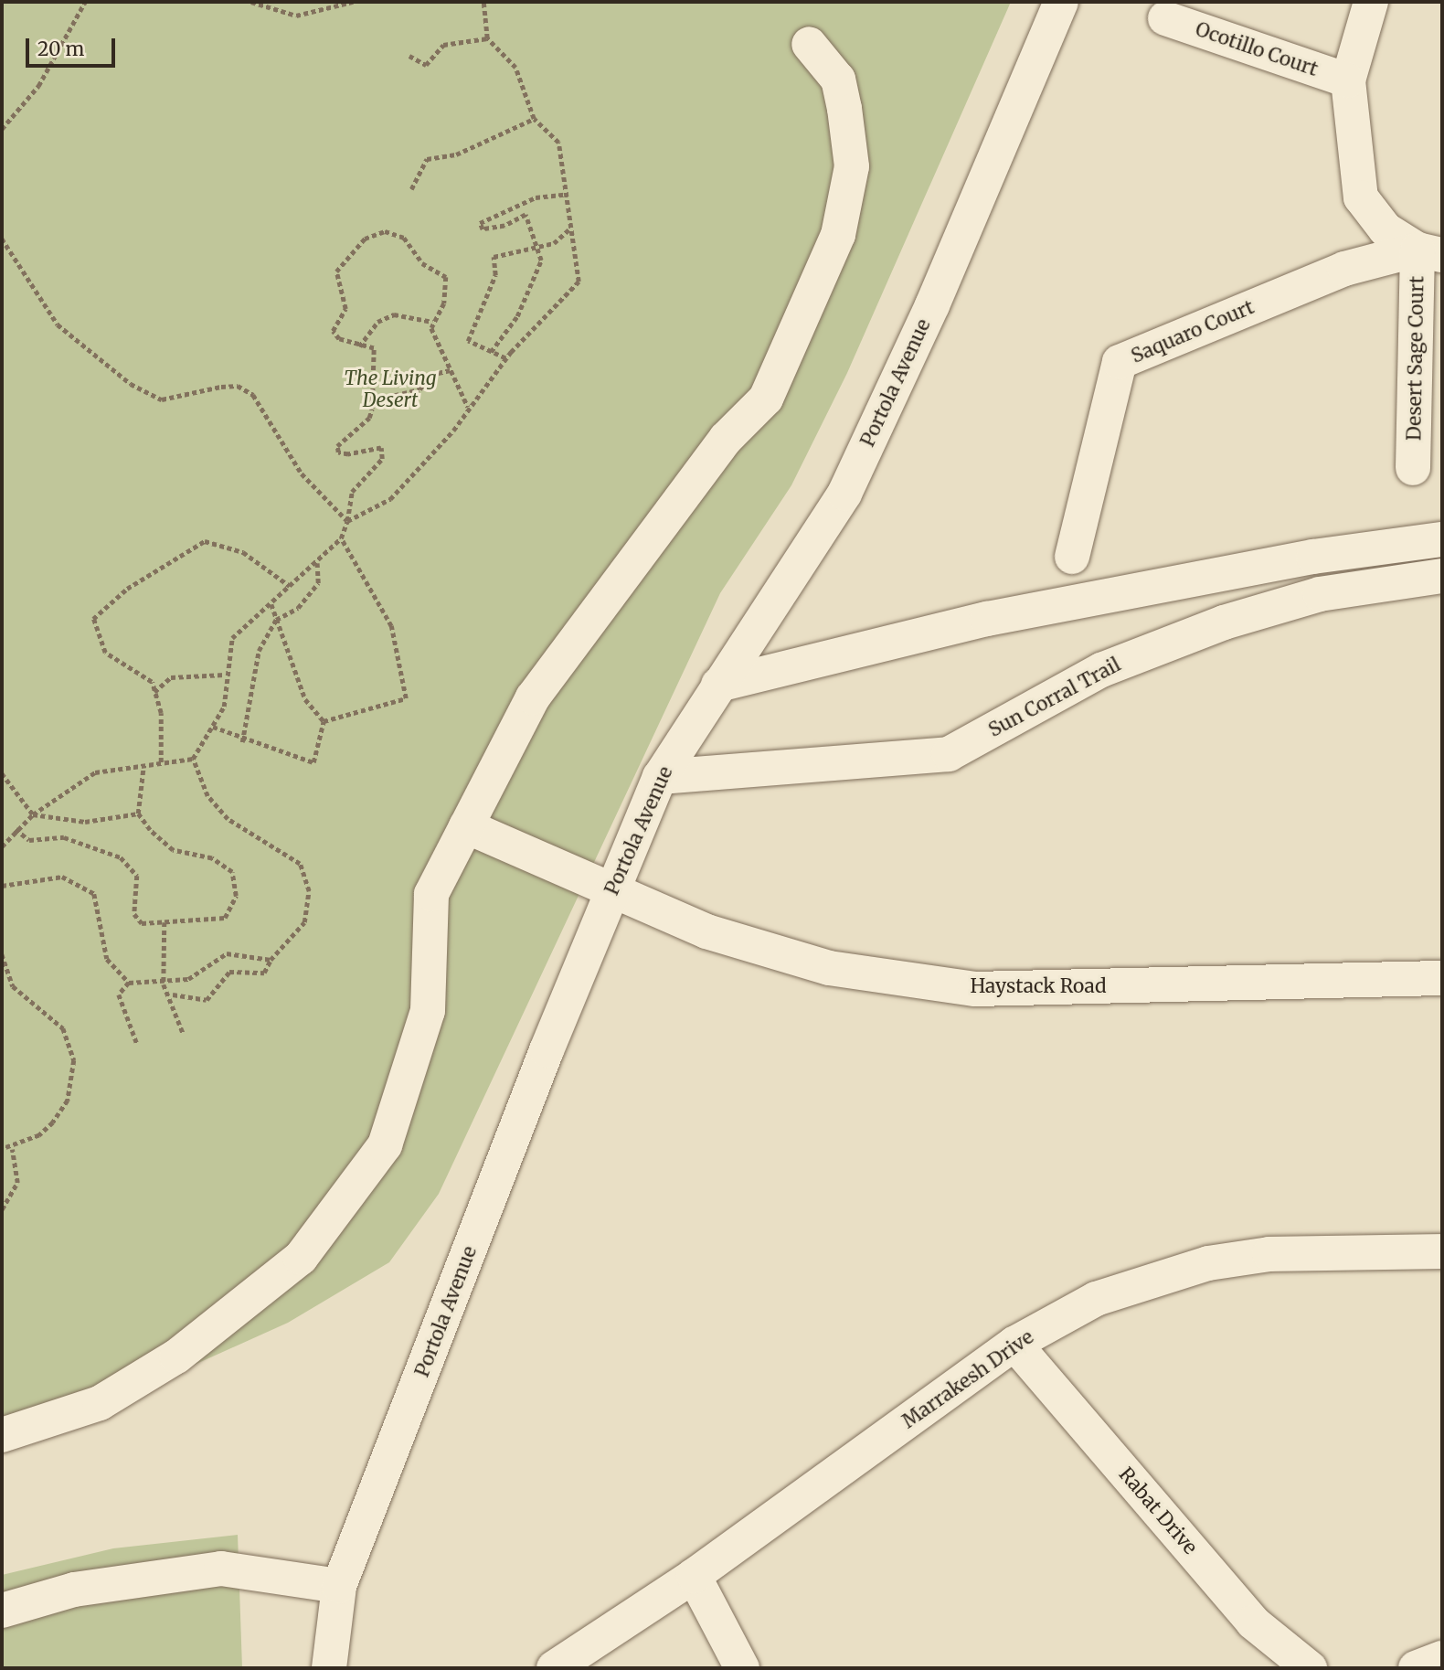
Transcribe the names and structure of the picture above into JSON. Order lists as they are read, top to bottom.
{
  "streets": {
    "street": [
      "Ocotillo Court",
      "Saquaro Court",
      "Desert Sage Court",
      "Portola Avenue",
      "Sun Corral Trail",
      "Haystack Road",
      "Marrakesh Drive",
      "Rabat Drive"
    ]
  },
  "crossings": [
    ["Saquaro Court", "Desert Sage Court"],
    ["Portola Avenue", "Sun Corral Trail"],
    ["Portola Avenue", "Haystack Road"],
    ["Marrakesh Drive", "Rabat Drive"]
  ],
  "parks": ["The Living Desert"],
  "scale_bar": "20 m"
}
